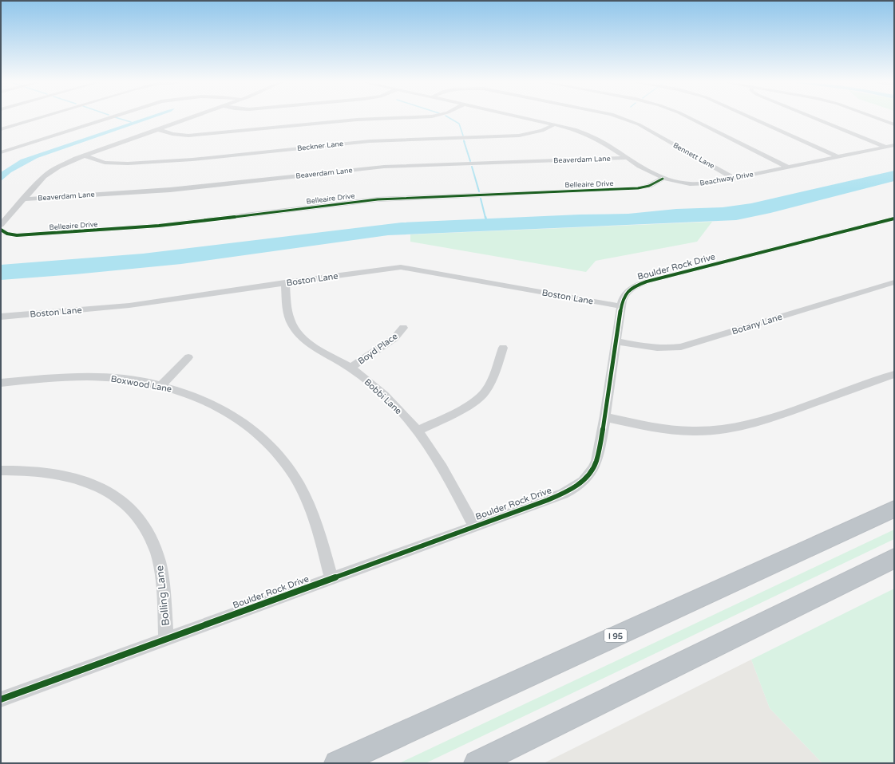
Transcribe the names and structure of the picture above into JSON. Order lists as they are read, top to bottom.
{
  "streets": {
    "highway": ["I 95"],
    "street": [
      "Beckner Lane",
      "Bennett Lane",
      "Beaverdam Lane",
      "Beachway Drive",
      "Belleaire Drive",
      "Boulder Rock Drive",
      "Boston Lane",
      "Botany Lane",
      "Boyd Place",
      "Boxwood Lane",
      "Bobbi Lane",
      "Bolling Lane"
    ]
  },
  "crossings": [
    ["Beckner Lane", "Beachway Drive"],
    ["Bennett Lane", "Beachway Drive"],
    ["Beaverdam Lane", "Beachway Drive"],
    ["Beachway Drive", "Belleaire Drive"],
    ["Boulder Rock Drive", "Boston Lane"],
    ["Boulder Rock Drive", "Botany Lane"],
    ["Boulder Rock Drive", "Boxwood Lane"],
    ["Boulder Rock Drive", "Bobbi Lane"],
    ["Boulder Rock Drive", "Bolling Lane"],
    ["Boston Lane", "Bobbi Lane"],
    ["Boyd Place", "Bobbi Lane"]
  ]
}
